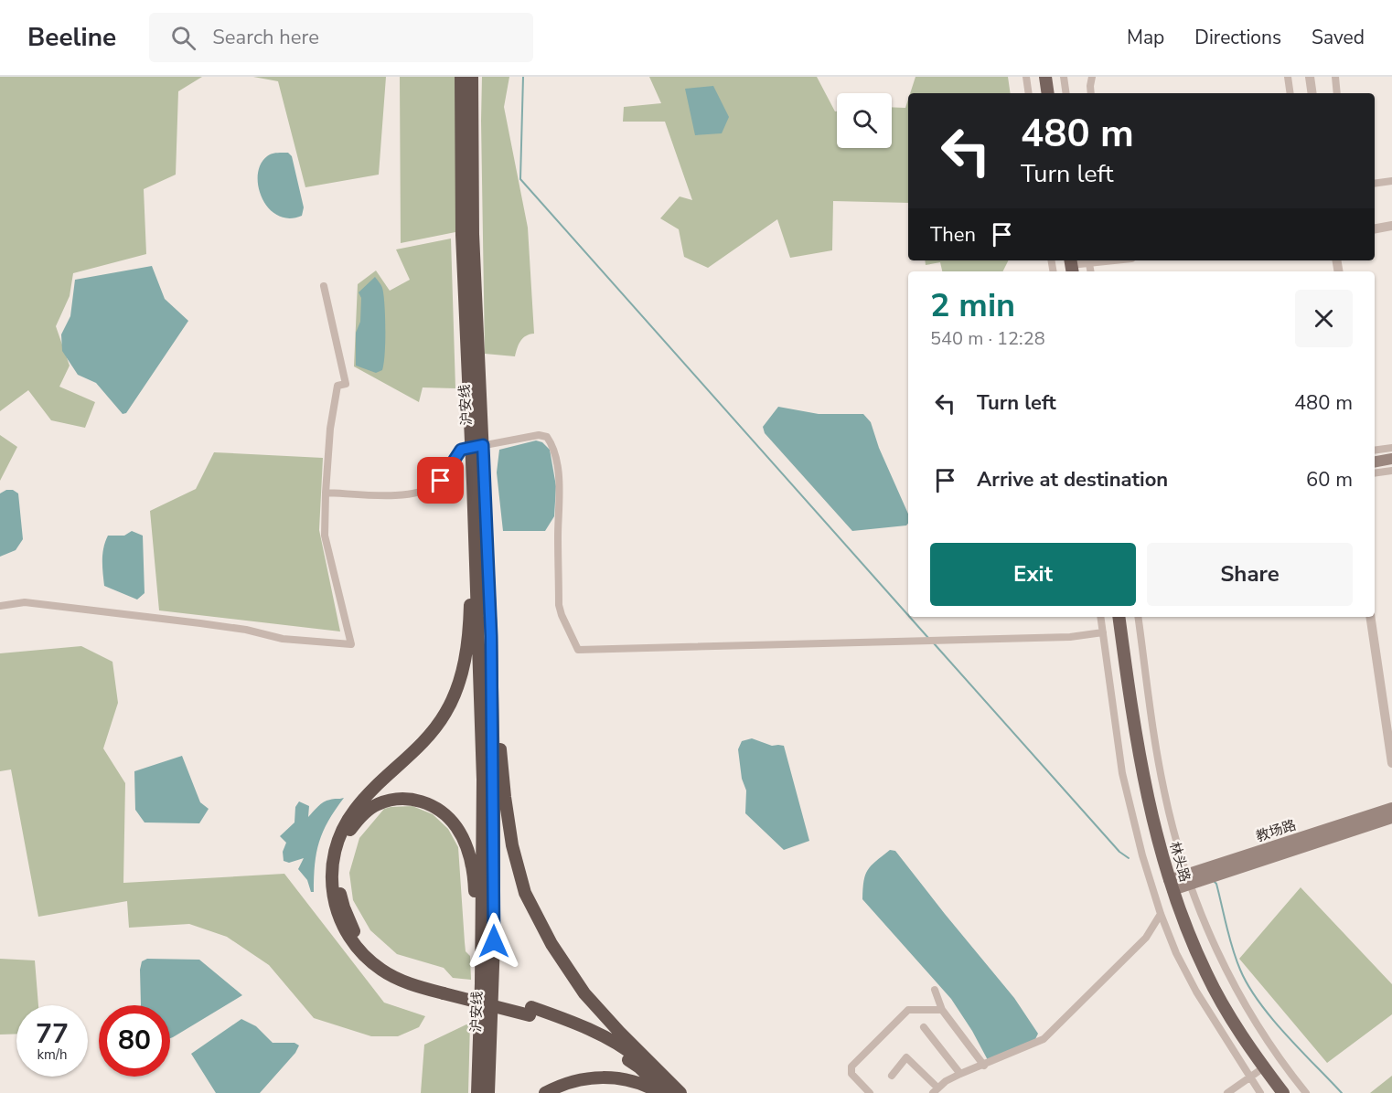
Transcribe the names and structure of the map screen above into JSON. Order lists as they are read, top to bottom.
{
  "streets": {
    "highway": ["沪安线"],
    "main road": ["教场路", "林头路"]
  },
  "crossings": [
    ["教场路", "林头路"]
  ],
  "page": {
    "header": "Beeline",
    "search": "Search here",
    "nav": ["Map", "Directions", "Saved"],
    "turn": ["480 m", "Turn left"],
    "then": "Then",
    "heading": ["2 min", "540 m · 12:28"],
    "list": [
      {
        "name": "Turn left",
        "value": "480 m"
      },
      {
        "name": "Arrive at destination",
        "value": "60 m"
      }
    ],
    "buttons": ["Exit", "Share"],
    "speed": "77 km/h",
    "limit": "80"
  }
}
